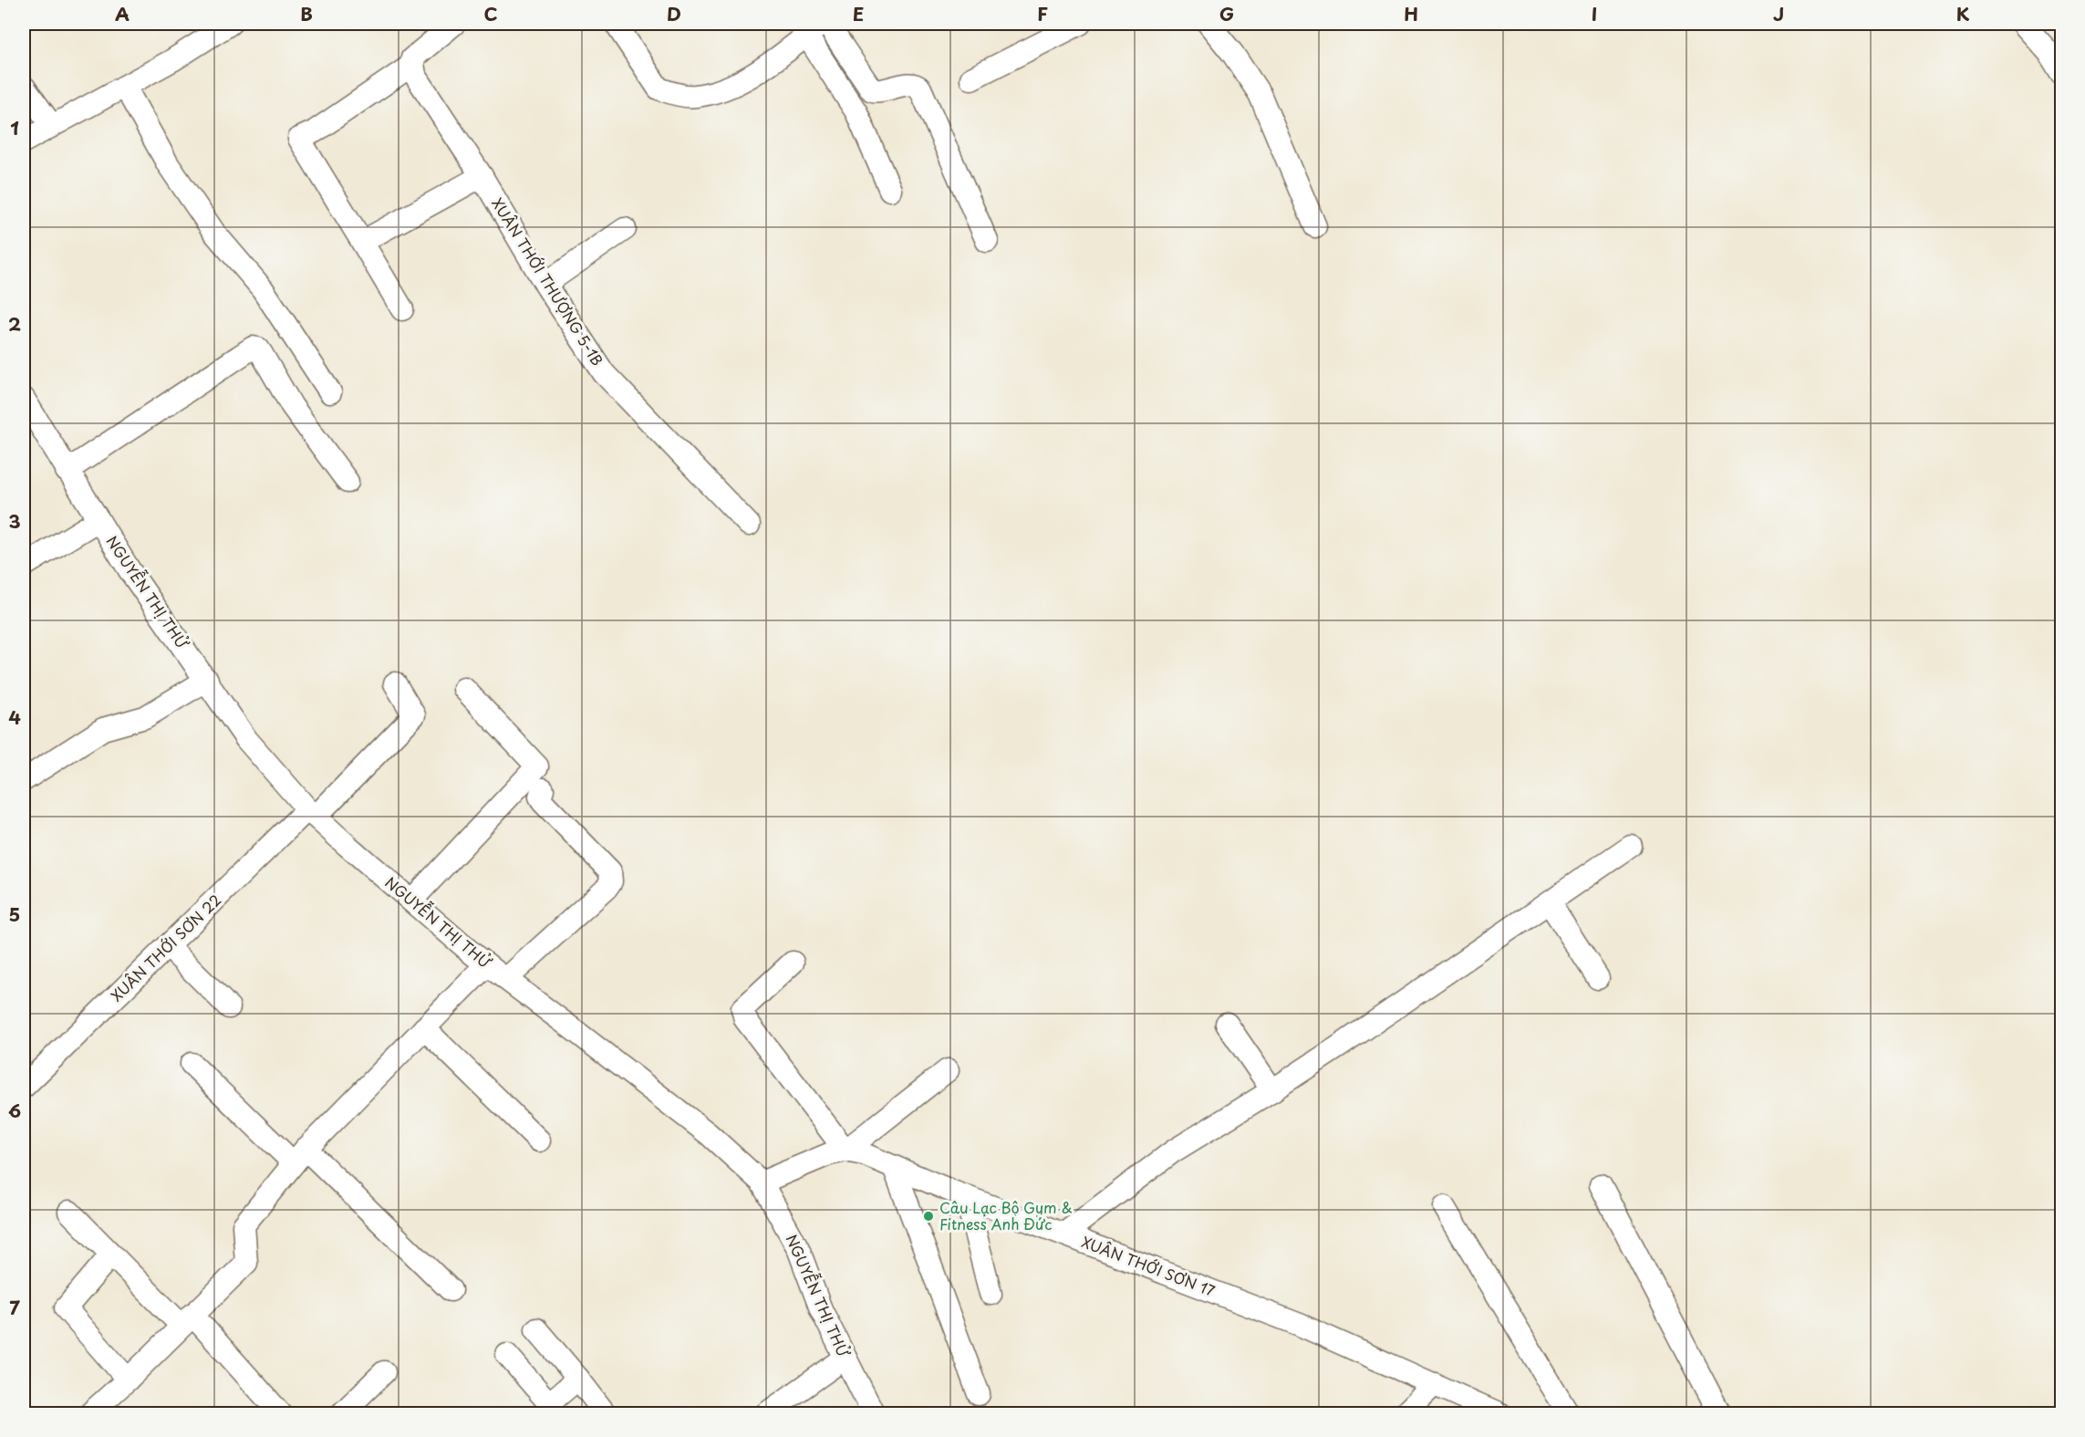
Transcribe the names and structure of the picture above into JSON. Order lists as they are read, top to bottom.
{
  "streets": {
    "street": [
      "XUÂN THỚI THƯỢNG 5-1B",
      "NGUYỄN THỊ THỬ",
      "XUÂN THỚI SƠN 22",
      "XUÂN THỚI SƠN 17"
    ]
  },
  "crossings": [
    ["NGUYỄN THỊ THỬ", "XUÂN THỚI SƠN 22"]
  ],
  "places": ["Câu Lạc Bộ Gym & Fitness Anh Đức"],
  "grid": {
    "columns": [
      "A",
      "B",
      "C",
      "D",
      "E",
      "F",
      "G",
      "H",
      "I",
      "J",
      "K"
    ],
    "rows": [
      "1",
      "2",
      "3",
      "4",
      "5",
      "6",
      "7"
    ]
  }
}
